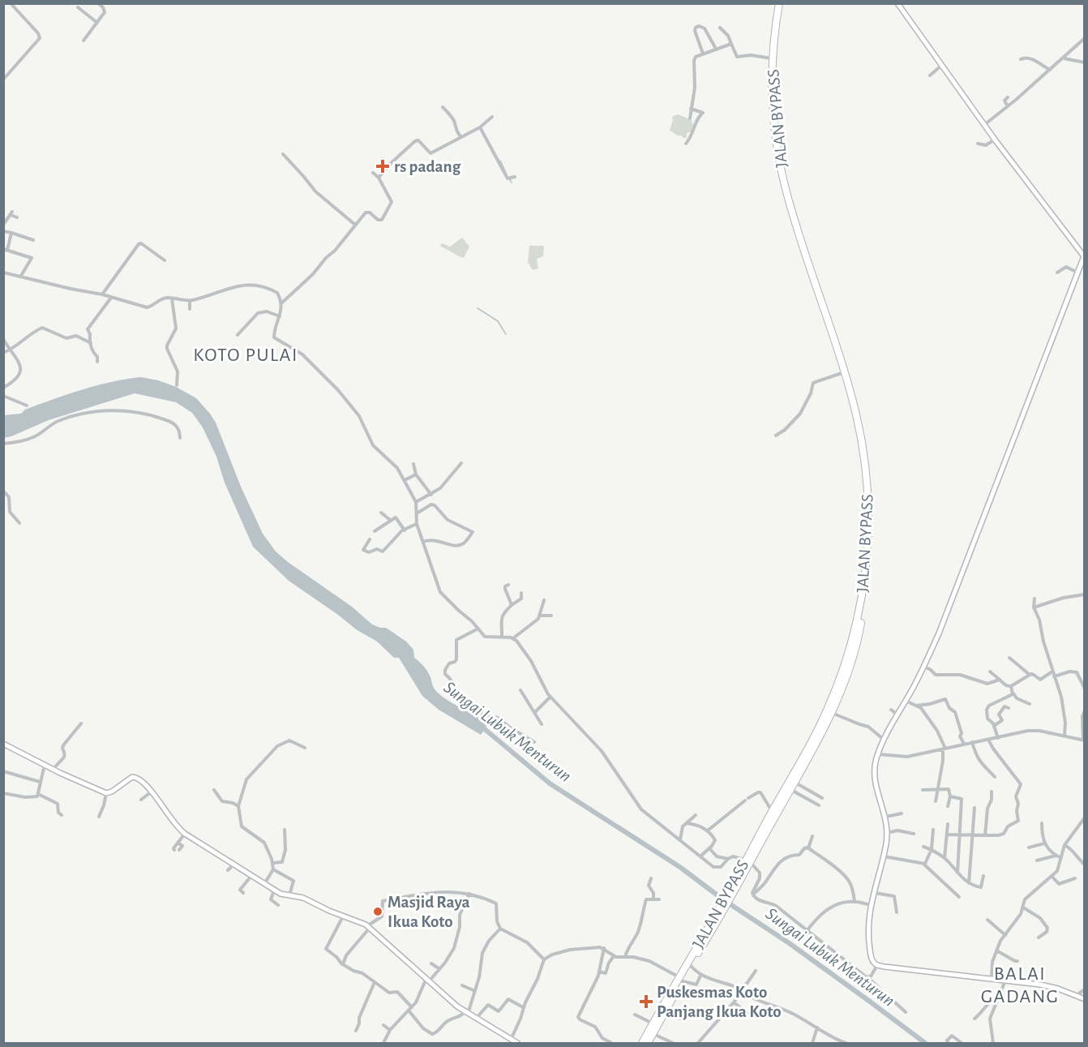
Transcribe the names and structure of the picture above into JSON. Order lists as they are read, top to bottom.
{
  "streets": {
    "highway": ["JALAN BYPASS"]
  },
  "districts": ["KOTO PULAI", "BALAI GADANG"],
  "water": ["Sungai Lubuk Menturun"],
  "places": {
    "health": ["rs padang", "Puskesmas Koto Panjang Ikua Koto"],
    "other": ["Masjid Raya Ikua Koto"]
  }
}
